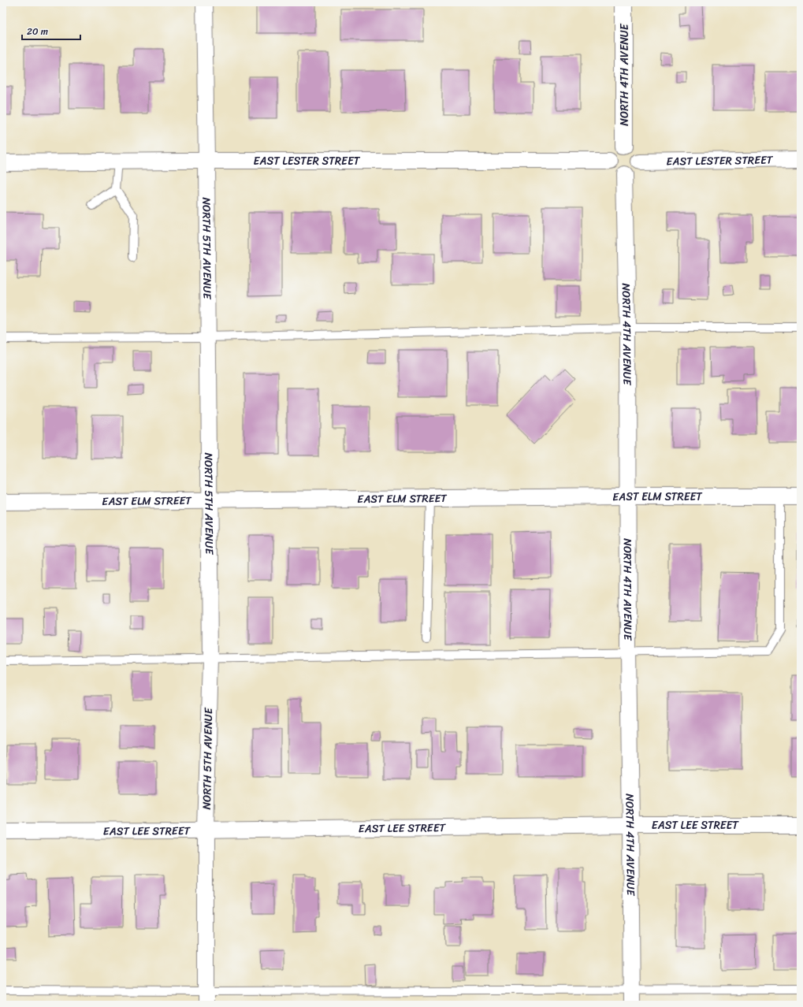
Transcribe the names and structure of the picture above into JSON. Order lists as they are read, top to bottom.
{
  "streets": {
    "street": [
      "NORTH 4TH AVENUE",
      "EAST LESTER STREET",
      "NORTH 5TH AVENUE",
      "EAST ELM STREET",
      "EAST LEE STREET"
    ]
  },
  "crossings": [
    ["NORTH 4TH AVENUE", "EAST LESTER STREET"],
    ["NORTH 4TH AVENUE", "EAST ELM STREET"],
    ["NORTH 4TH AVENUE", "EAST LEE STREET"],
    ["EAST LESTER STREET", "NORTH 5TH AVENUE"],
    ["NORTH 5TH AVENUE", "EAST ELM STREET"],
    ["NORTH 5TH AVENUE", "EAST LEE STREET"]
  ],
  "scale_bar": "20 m"
}
